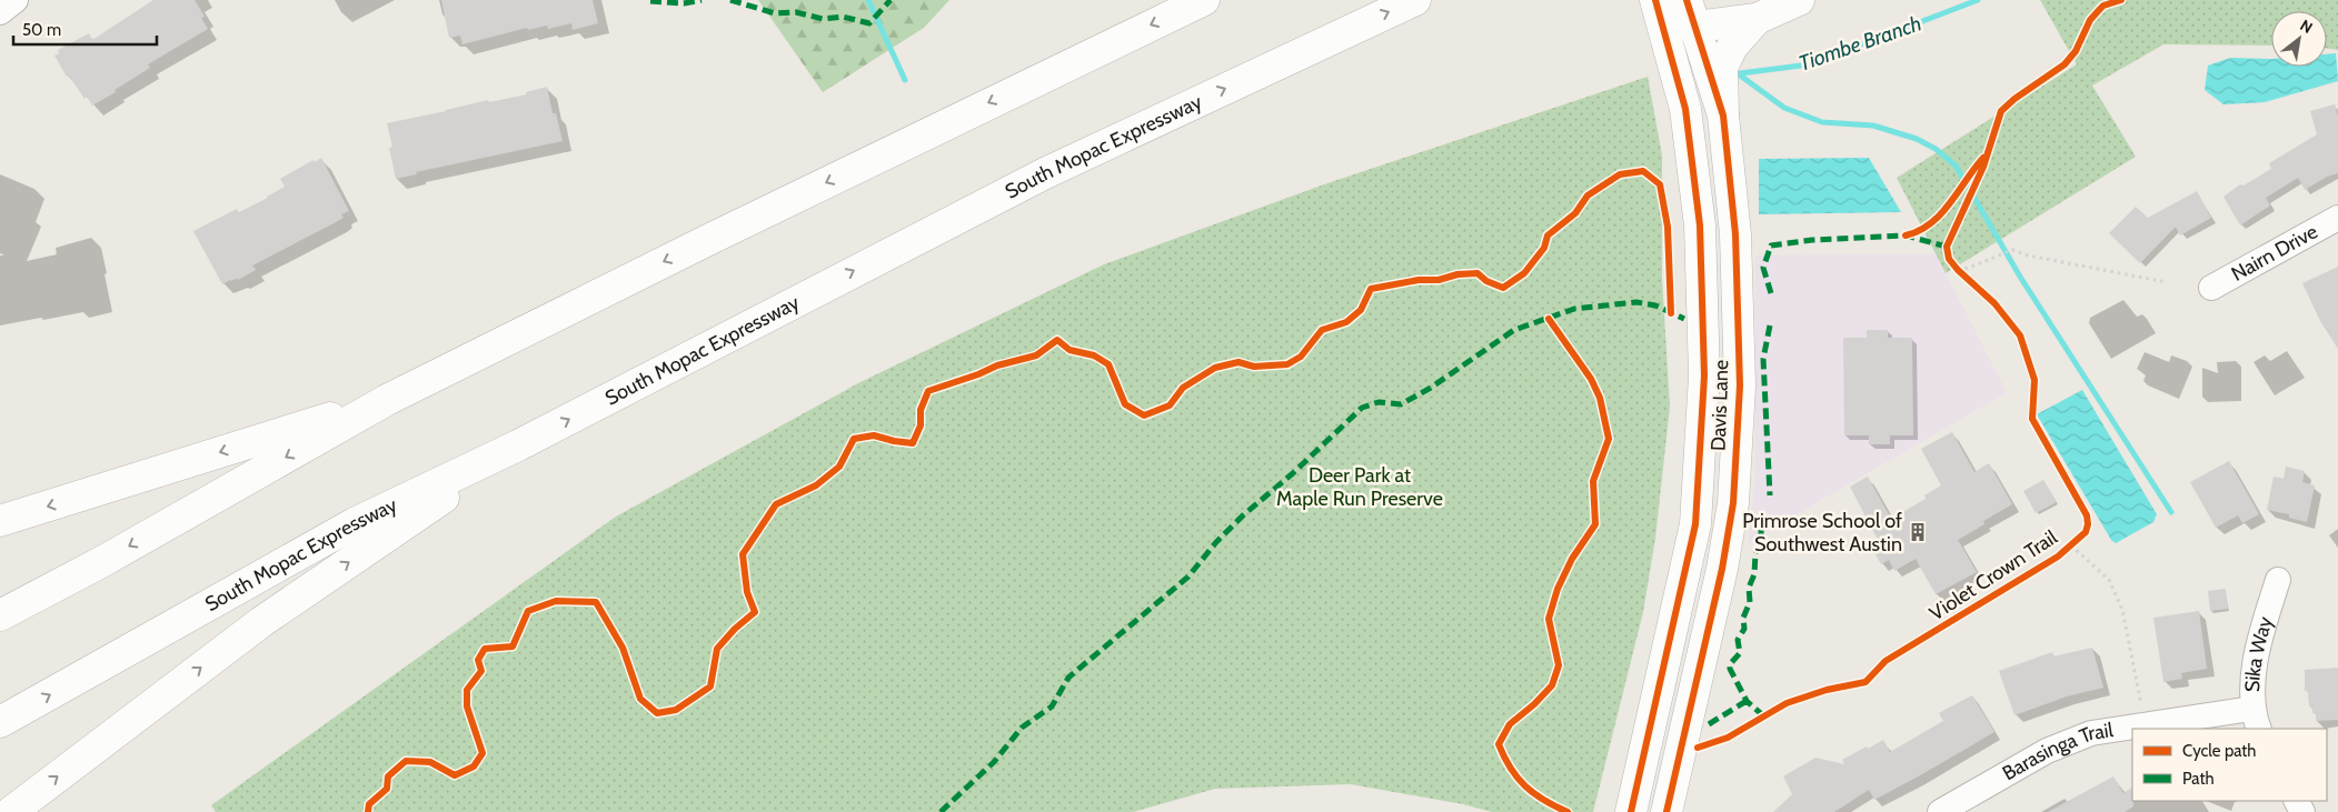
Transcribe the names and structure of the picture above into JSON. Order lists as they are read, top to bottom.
{
  "streets": {
    "main road": ["South Mopac Expressway", "Davis Lane"],
    "street": ["Nairn Drive", "Sika Way", "Barasinga Trail"],
    "cycle path": ["Violet Crown Trail"]
  },
  "crossings": [
    ["Sika Way", "Barasinga Trail"]
  ],
  "water": ["Tiombe Branch"],
  "parks": ["Deer Park at Maple Run Preserve"],
  "places": {
    "building": ["Primrose School of Southwest Austin"]
  },
  "legend": ["Cycle path", "Path"],
  "scale_bar": "50 m",
  "north": "top right"
}
